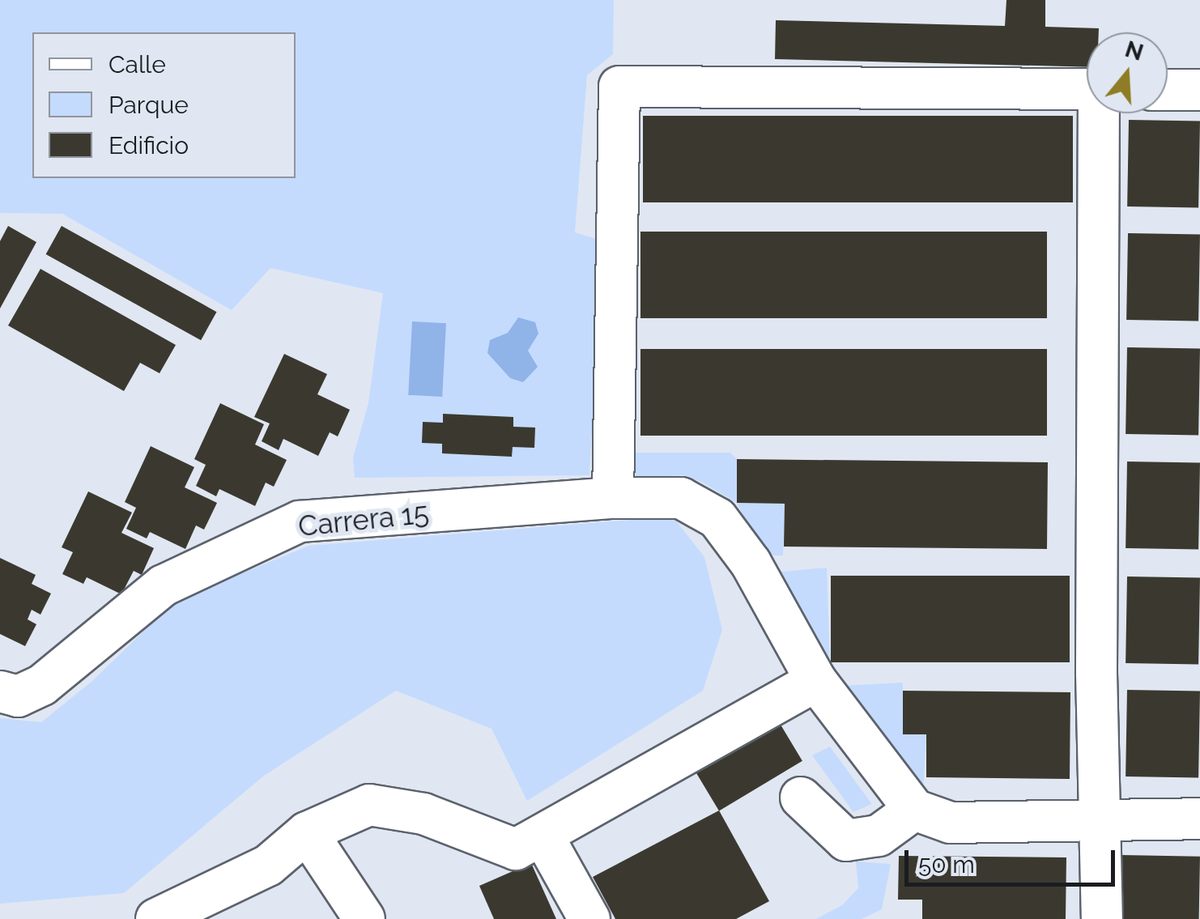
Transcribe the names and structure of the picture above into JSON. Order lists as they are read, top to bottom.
{
  "streets": {
    "street": ["Carrera 15"]
  },
  "legend": ["Calle", "Parque", "Edificio"],
  "scale_bar": "50 m",
  "north": "top"
}
